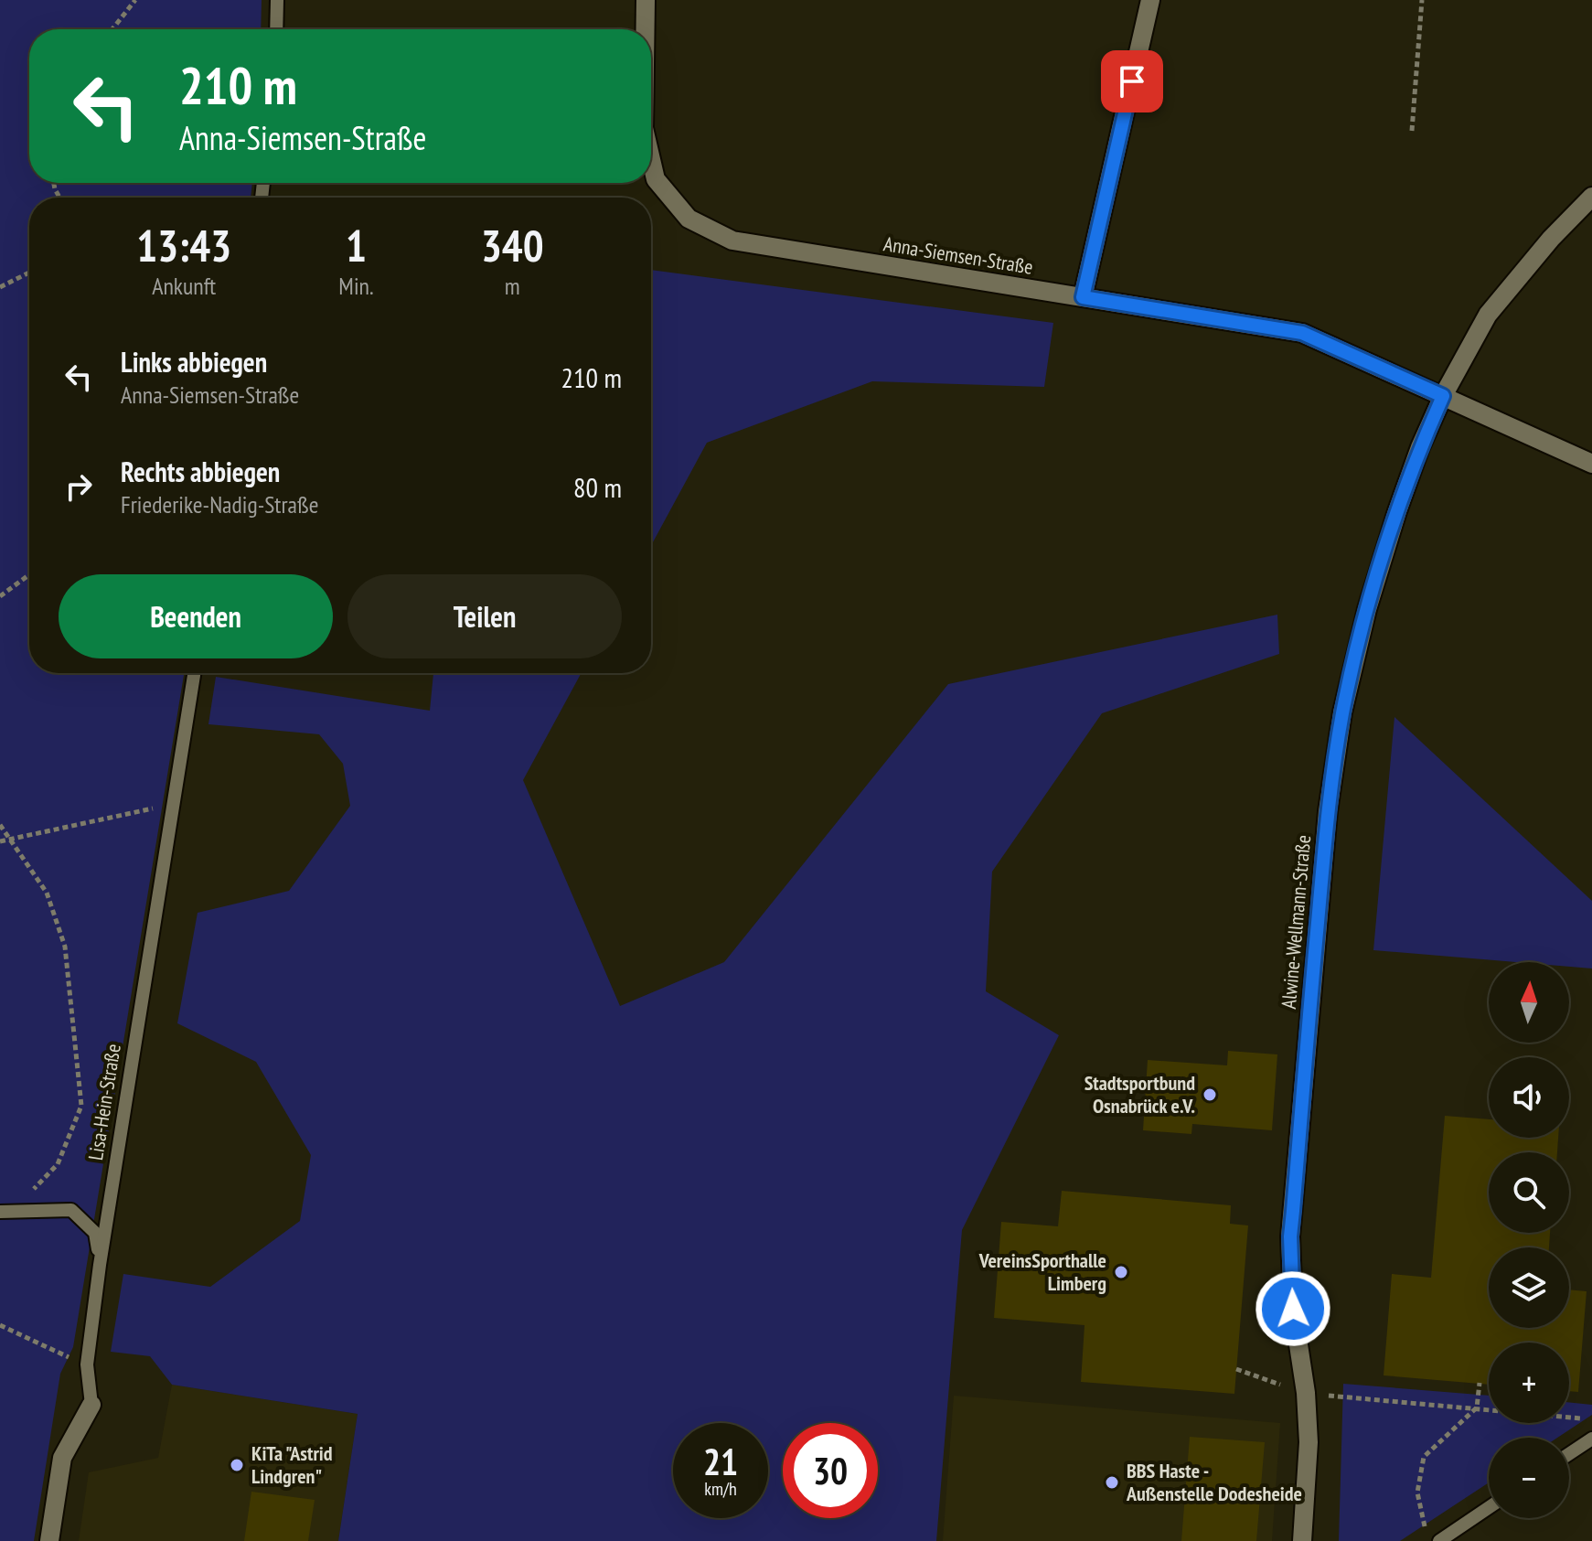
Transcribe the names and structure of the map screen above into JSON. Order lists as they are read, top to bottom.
{
  "streets": {
    "street": ["Anna-Siemsen-Straße", "Alwine-Wellmann-Straße", "Lisa-Hein-Straße"]
  },
  "crossings": [
    ["Anna-Siemsen-Straße", "Alwine-Wellmann-Straße"]
  ],
  "places": [
    "Stadtsportbund Osnabrück e.V.",
    "VereinsSporthalle Limberg",
    "KiTa \"Astrid Lindgren\"",
    "BBS Haste - Außenstelle Dodesheide"
  ],
  "north": "top",
  "page": {
    "turn": ["210 m", "Anna-Siemsen-Straße"],
    "eta": [
      "13:43",
      "Ankunft",
      "1",
      "Min.",
      "340",
      "m"
    ],
    "list": [
      {
        "name": "Links abbiegen",
        "note": "Anna-Siemsen-Straße",
        "value": "210 m"
      },
      {
        "name": "Rechts abbiegen",
        "note": "Friederike-Nadig-Straße",
        "value": "80 m"
      }
    ],
    "buttons": ["Beenden", "Teilen"],
    "map_buttons": ["+", "−"],
    "speed": "21 km/h",
    "limit": "30"
  }
}
